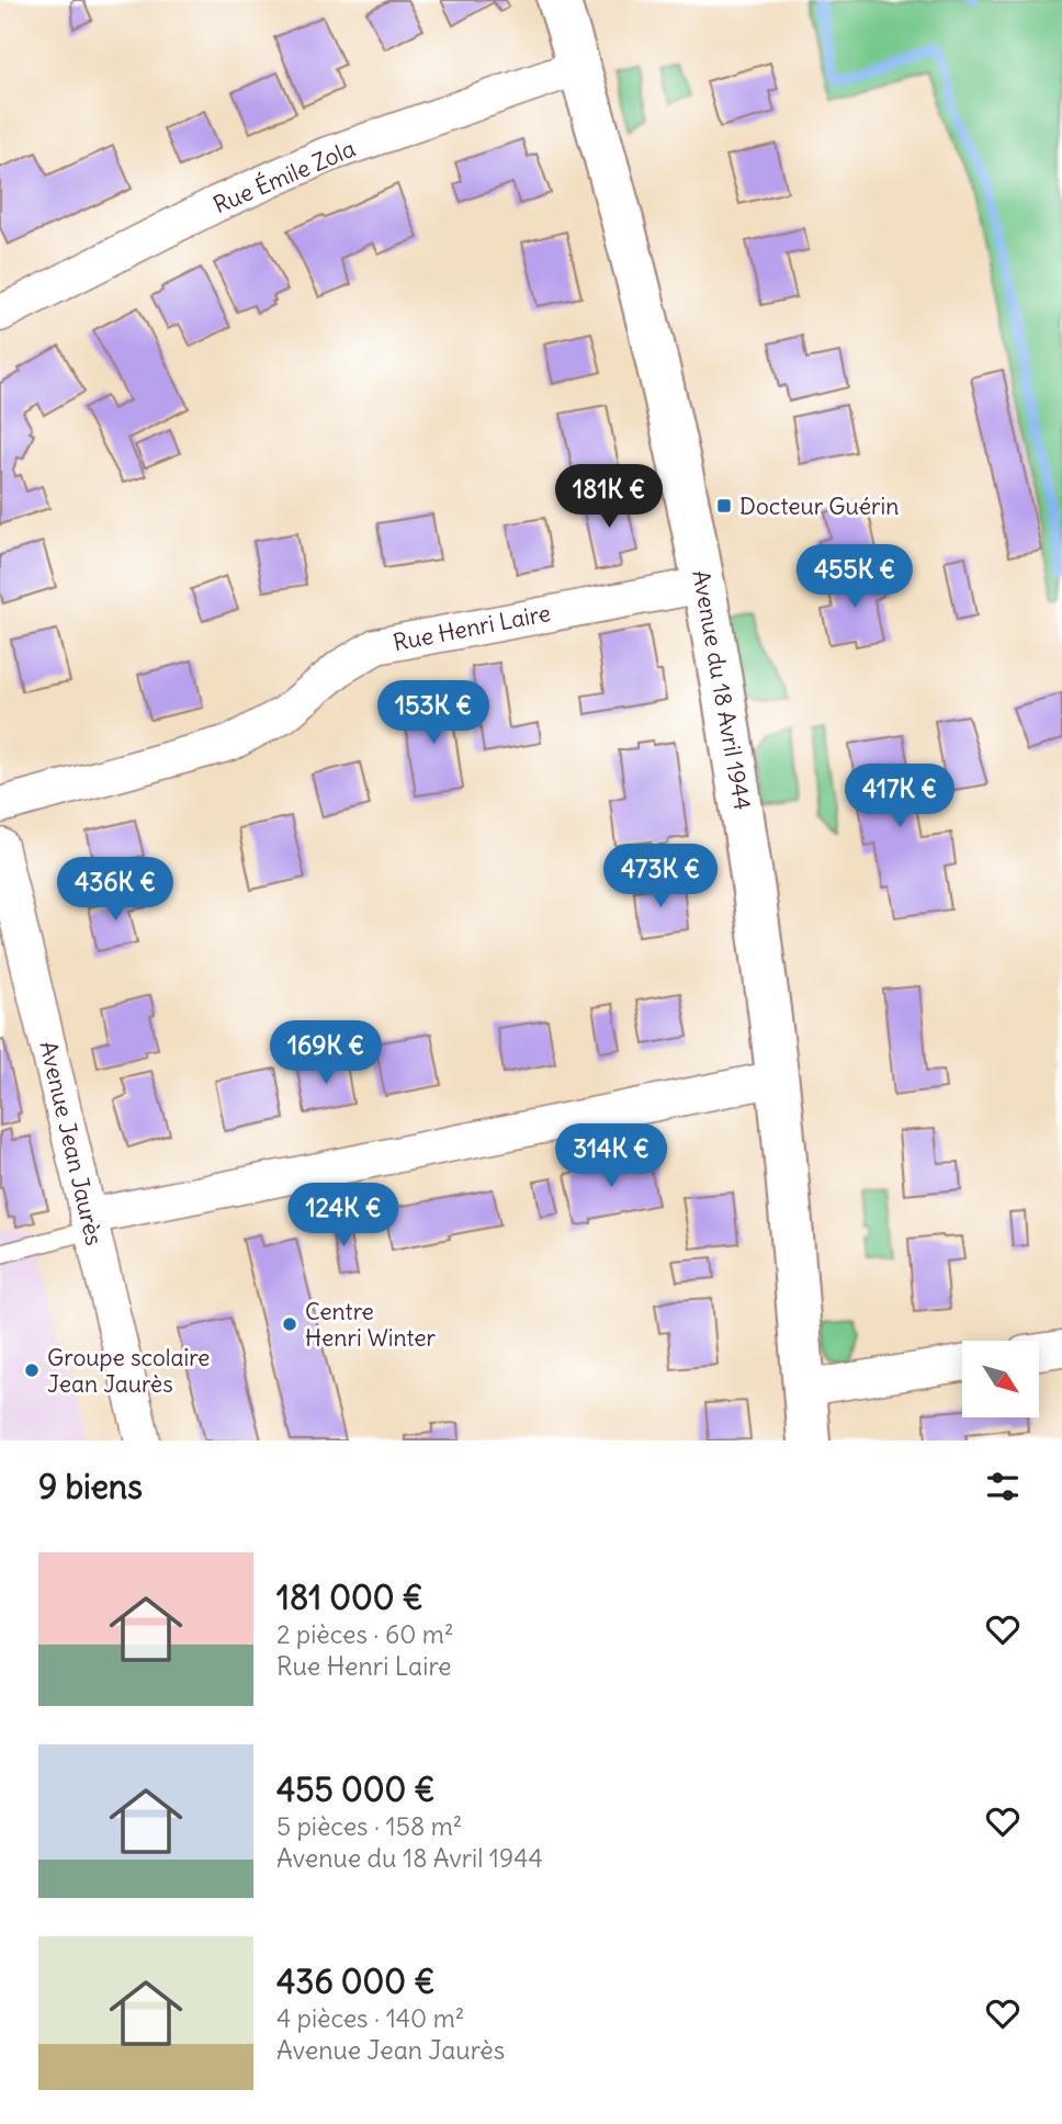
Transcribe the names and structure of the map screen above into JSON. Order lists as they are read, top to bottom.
{
  "streets": {
    "street": [
      "Rue Émile Zola",
      "Rue Henri Laire",
      "Avenue du 18 Avril 1944",
      "Avenue Jean Jaurès"
    ]
  },
  "crossings": [
    ["Rue Émile Zola", "Avenue du 18 Avril 1944"],
    ["Rue Henri Laire", "Avenue du 18 Avril 1944"]
  ],
  "places": {
    "transit": ["Docteur Guérin"],
    "other": ["Centre Henri Winter", "Groupe scolaire Jean Jaurès"]
  },
  "north": "bottom right",
  "page": {
    "price": [
      "181K €",
      "455K €",
      "153K €",
      "417K €",
      "473K €",
      "436K €",
      "169K €",
      "314K €",
      "124K €"
    ],
    "heading": "9 biens",
    "list": [
      {
        "name": "181 000 €",
        "note": "2 pièces · 60 m² · Rue Henri Laire"
      },
      {
        "name": "455 000 €",
        "note": "5 pièces · 158 m² · Avenue du 18 Avril 1944"
      },
      {
        "name": "436 000 €",
        "note": "4 pièces · 140 m² · Avenue Jean Jaurès"
      }
    ]
  }
}
